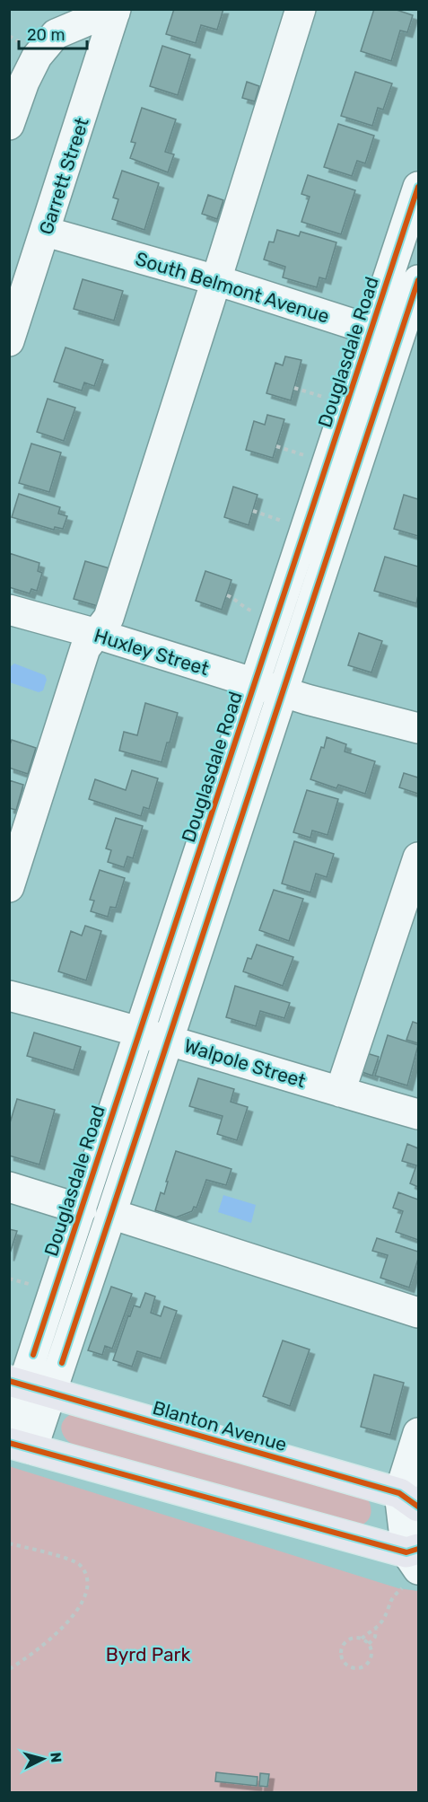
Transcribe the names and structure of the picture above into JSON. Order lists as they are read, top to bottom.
{
  "streets": {
    "main road": ["Blanton Avenue"],
    "street": [
      "Garrett Street",
      "South Belmont Avenue",
      "Douglasdale Road",
      "Huxley Street",
      "Walpole Street"
    ]
  },
  "crossings": [
    ["Garrett Street", "South Belmont Avenue"],
    ["South Belmont Avenue", "Douglasdale Road"],
    ["Douglasdale Road", "Huxley Street"],
    ["Douglasdale Road", "Walpole Street"],
    ["Douglasdale Road", "Blanton Avenue"]
  ],
  "parks": ["Byrd Park"],
  "scale_bar": "20 m",
  "north": "right"
}
